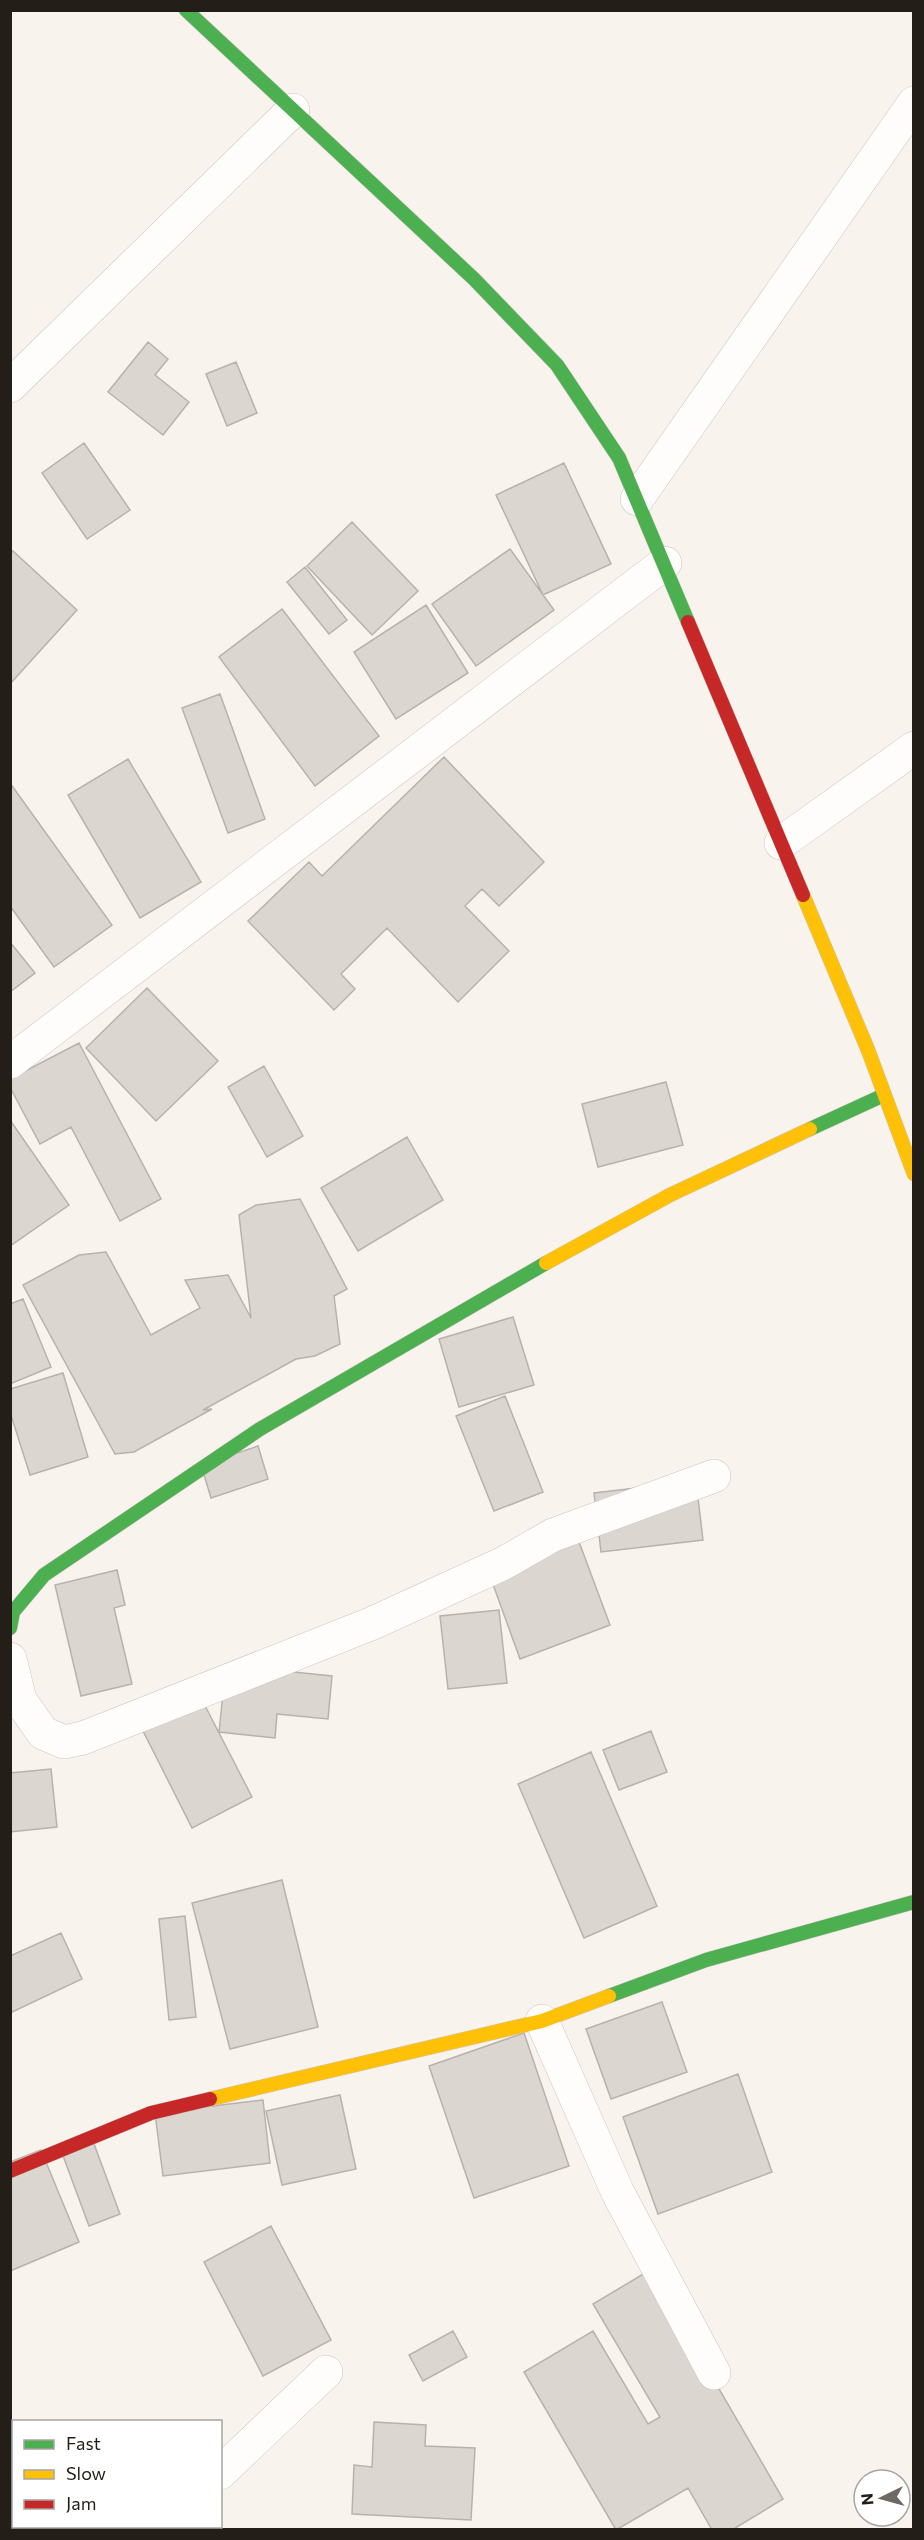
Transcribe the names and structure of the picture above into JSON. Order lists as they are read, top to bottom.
{
  "legend": ["Fast", "Slow", "Jam"],
  "north": "left"
}
